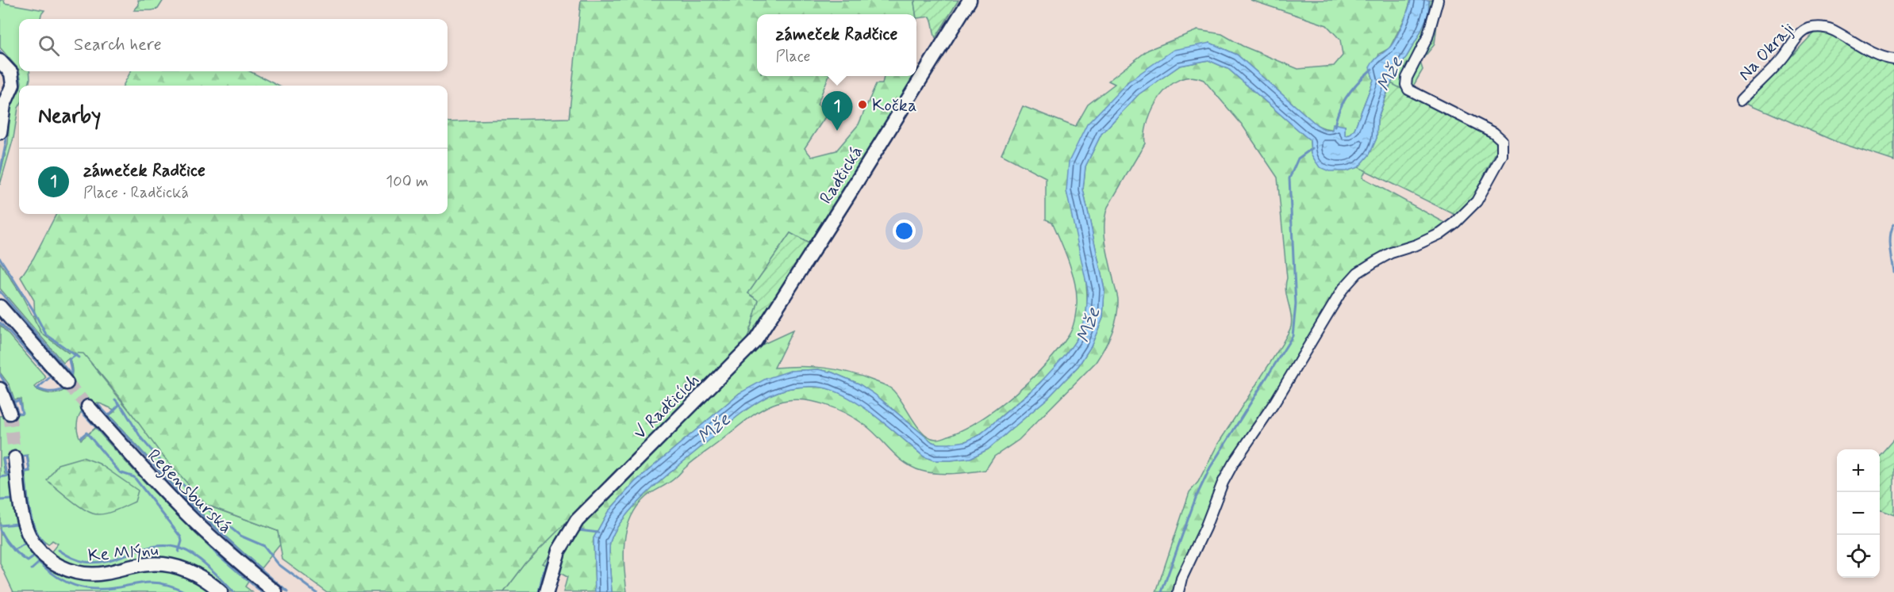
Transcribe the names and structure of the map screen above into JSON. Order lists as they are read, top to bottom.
{
  "streets": {
    "street": [
      "Na Okraji",
      "Radčická",
      "V Radčicích",
      "Regensburská",
      "Ke Mlýnu"
    ]
  },
  "crossings": [
    ["Radčická", "V Radčicích"]
  ],
  "water": ["Mže"],
  "places": ["Kočka"],
  "page": {
    "popup": ["zámeček Radčice", "Place"],
    "search": "Search here",
    "heading": "Nearby",
    "pins": "1",
    "list": [
      {
        "mark": "1",
        "name": "zámeček Radčice",
        "note": "Place · Radčická",
        "value": "100 m"
      }
    ],
    "map_buttons": ["+", "−"]
  }
}
